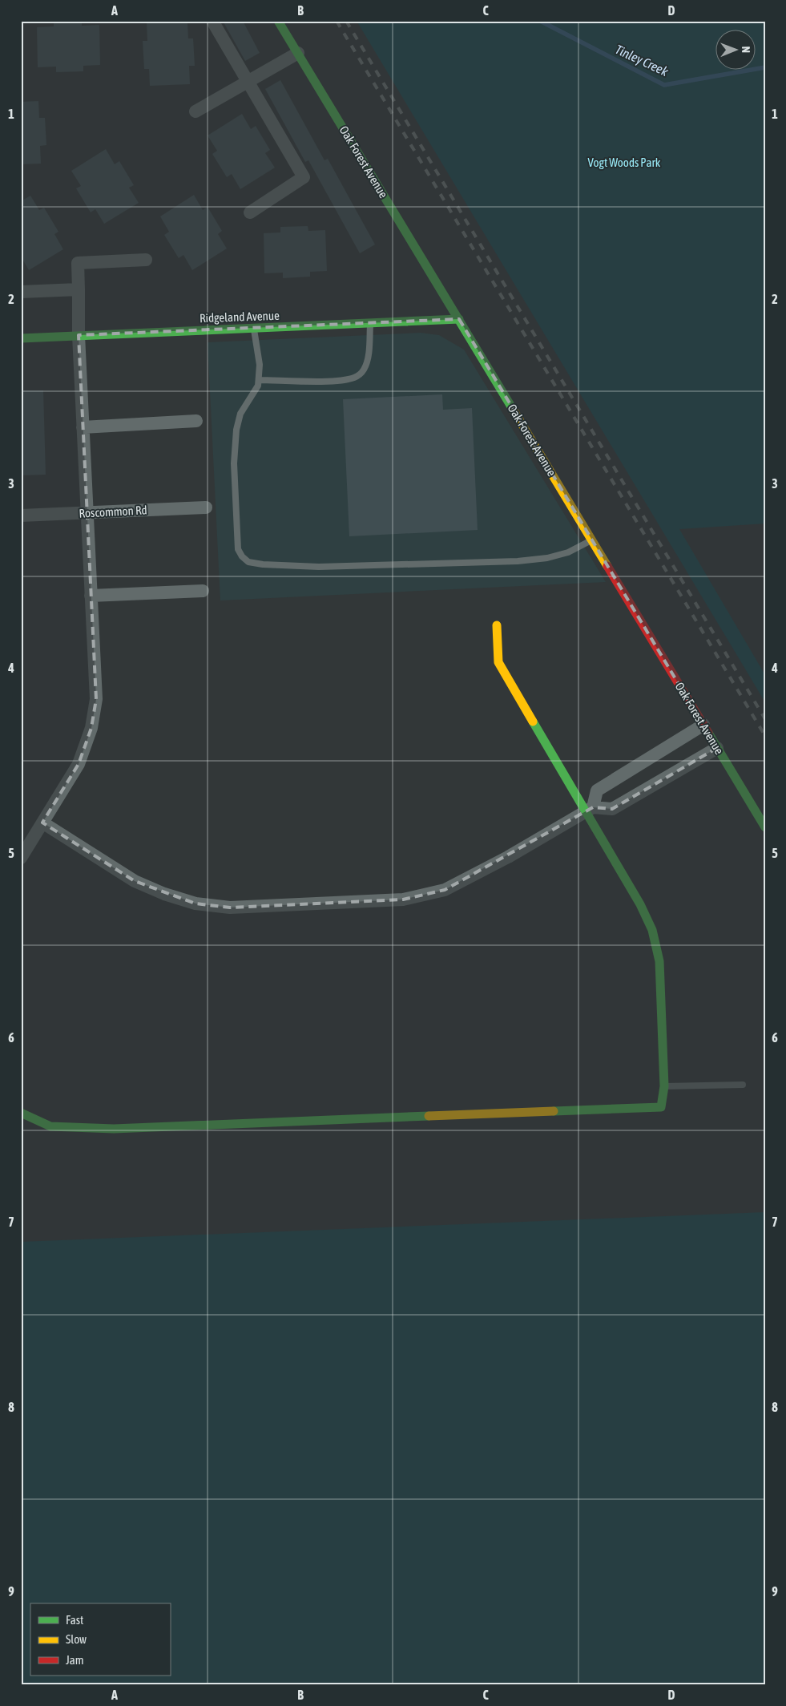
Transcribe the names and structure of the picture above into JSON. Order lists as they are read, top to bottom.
{
  "streets": {
    "street": ["Oak Forest Avenue", "Ridgeland Avenue", "Roscommon Rd"]
  },
  "crossings": [
    ["Oak Forest Avenue", "Ridgeland Avenue"]
  ],
  "water": ["Tinley Creek"],
  "parks": ["Vogt Woods Park"],
  "legend": ["Fast", "Slow", "Jam"],
  "north": "right",
  "grid": {
    "columns": [
      "A",
      "B",
      "C",
      "D"
    ],
    "rows": [
      "1",
      "2",
      "3",
      "4",
      "5",
      "6",
      "7",
      "8",
      "9"
    ]
  }
}
